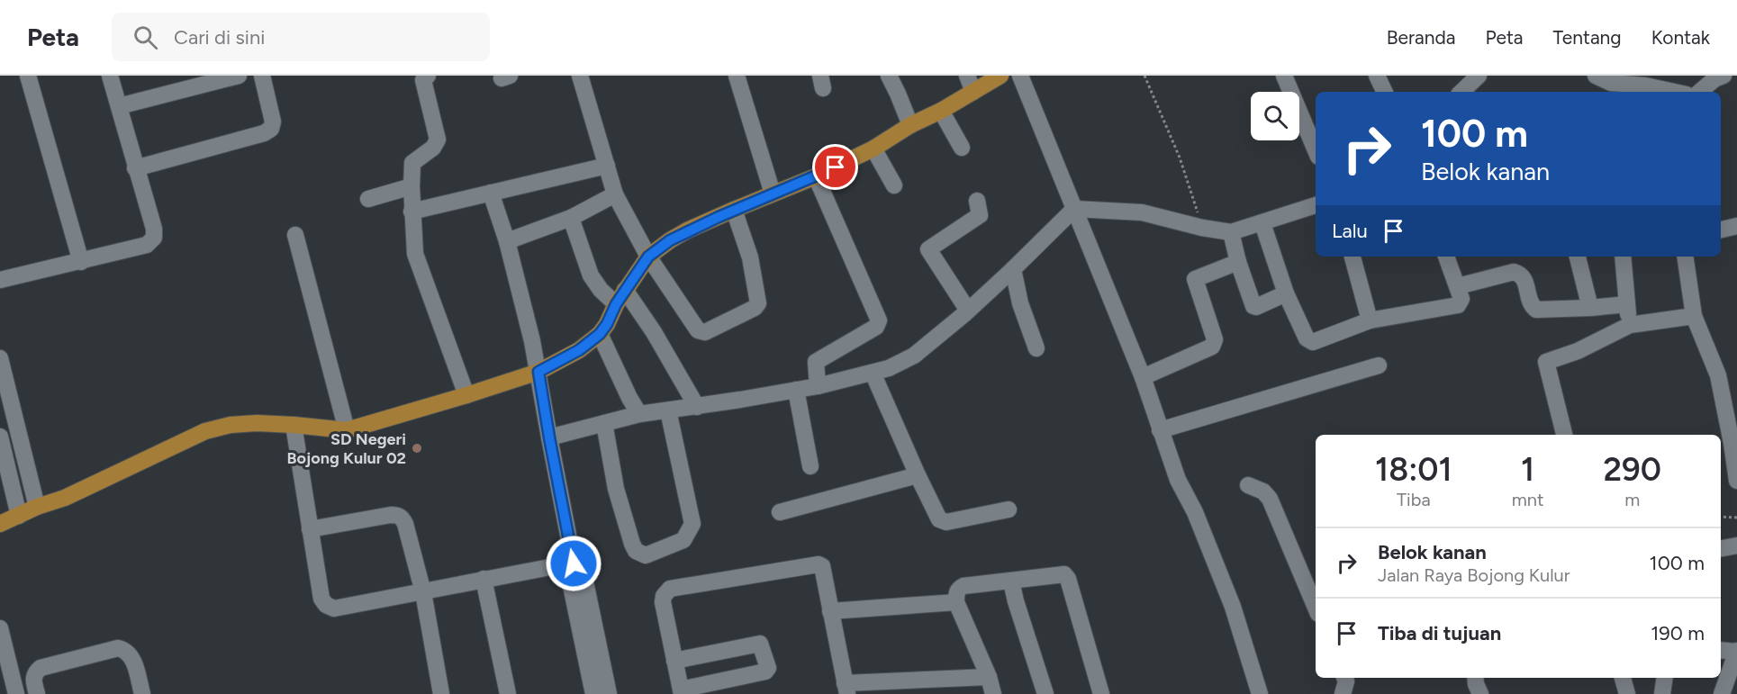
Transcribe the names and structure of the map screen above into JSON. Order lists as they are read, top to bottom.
{
  "places": ["SD Negeri Bojong Kulur 02"],
  "page": {
    "header": "Peta",
    "search": "Cari di sini",
    "nav": [
      "Beranda",
      "Peta",
      "Tentang",
      "Kontak"
    ],
    "turn": ["100 m", "Belok kanan"],
    "then": "Lalu",
    "eta": [
      "18:01",
      "Tiba",
      "1",
      "mnt",
      "290",
      "m"
    ],
    "list": [
      {
        "name": "Belok kanan",
        "note": "Jalan Raya Bojong Kulur",
        "value": "100 m"
      },
      {
        "name": "Tiba di tujuan",
        "value": "190 m"
      }
    ]
  }
}
